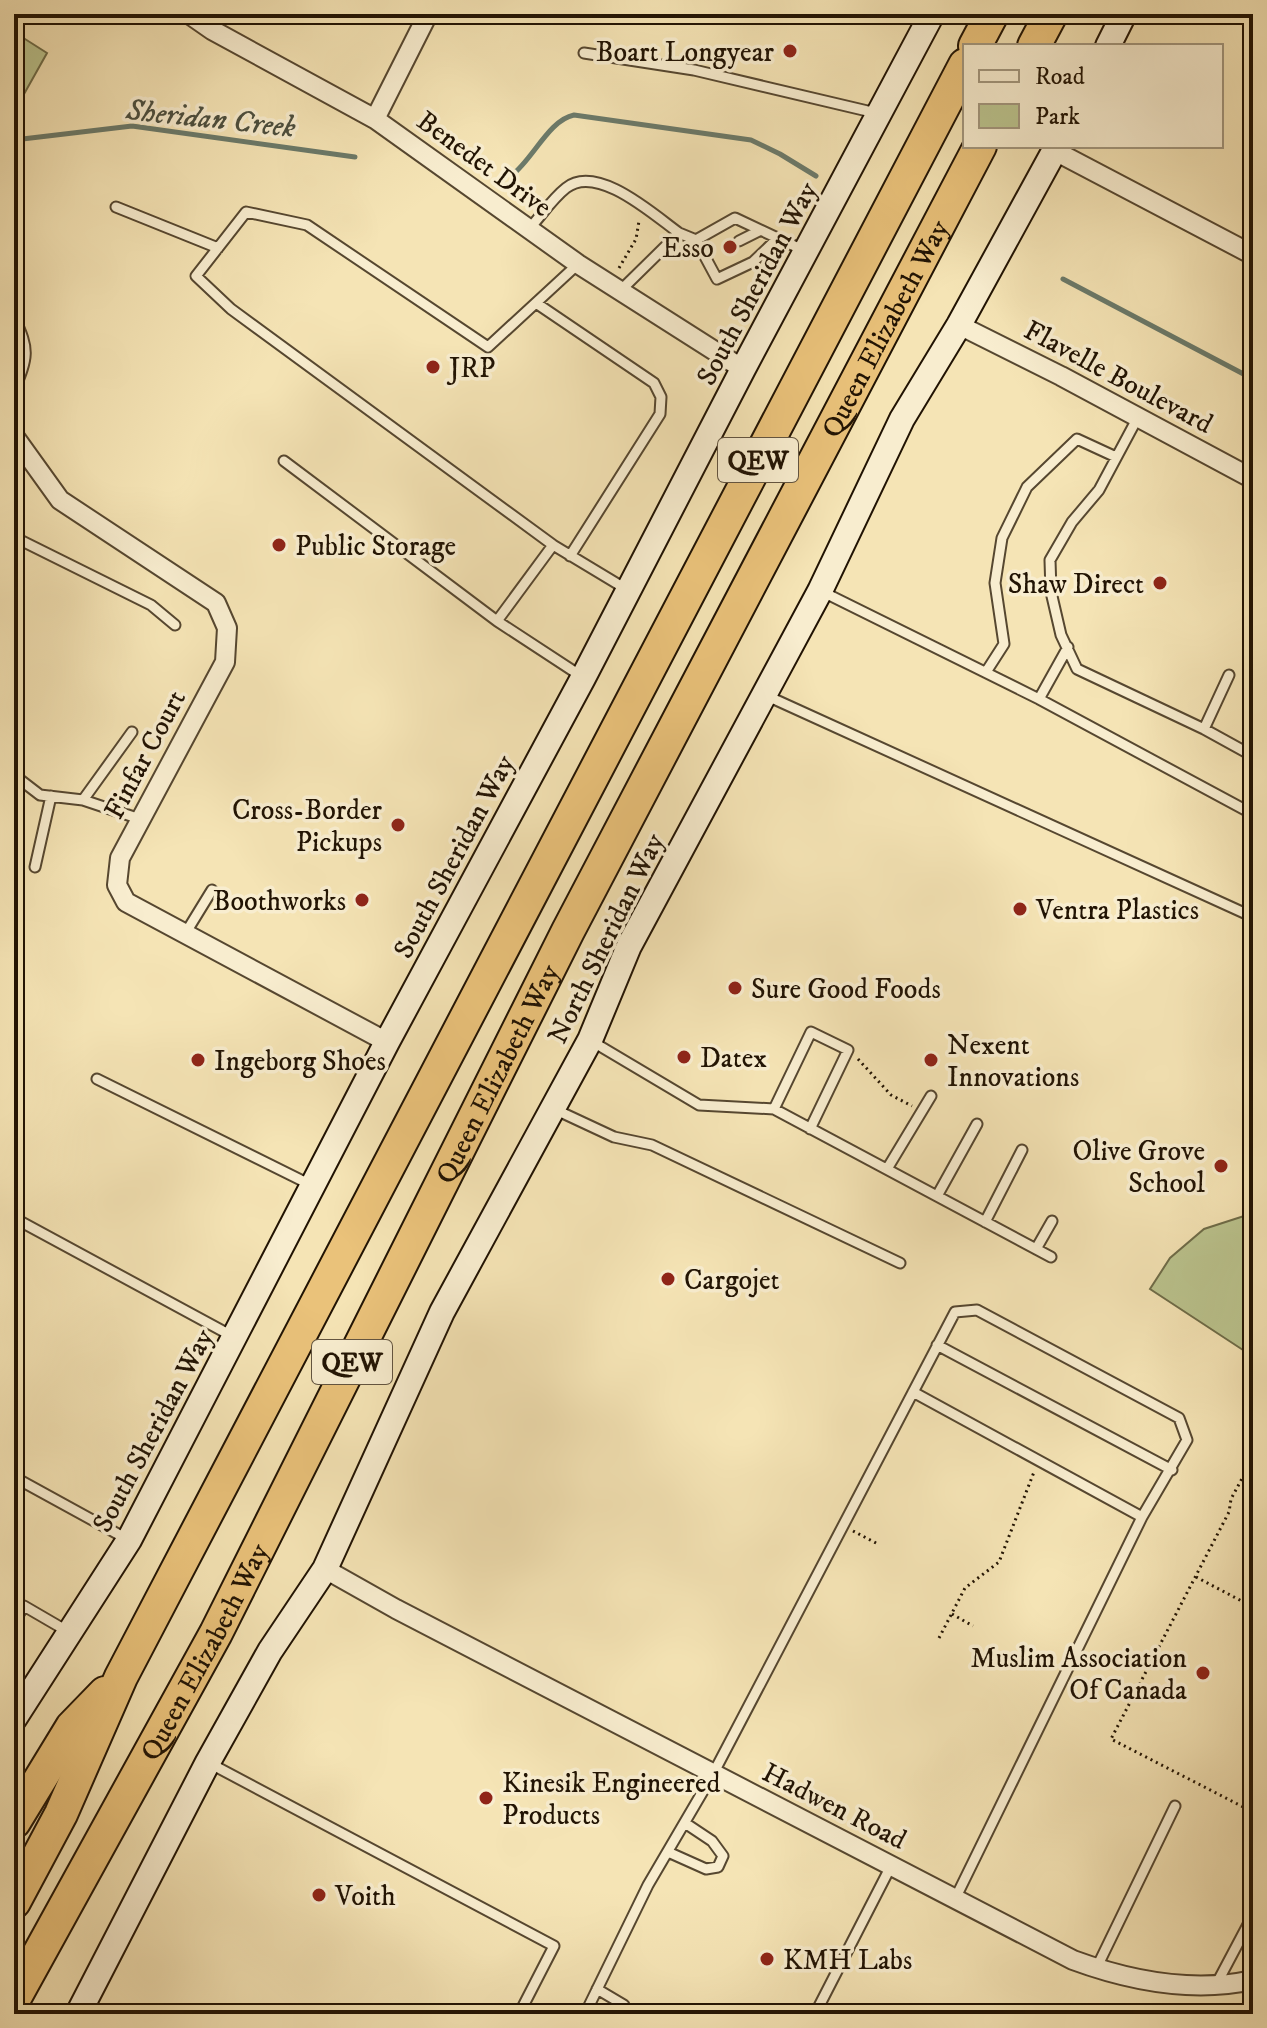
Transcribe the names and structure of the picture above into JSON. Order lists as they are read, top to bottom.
{
  "streets": {
    "highway": ["Queen Elizabeth Way", "QEW"],
    "street": [
      "Benedet Drive",
      "South Sheridan Way",
      "Flavelle Boulevard",
      "Finfar Court",
      "North Sheridan Way",
      "Hadwen Road"
    ]
  },
  "crossings": [
    ["Benedet Drive", "South Sheridan Way"],
    ["South Sheridan Way", "Finfar Court"],
    ["Flavelle Boulevard", "North Sheridan Way"],
    ["North Sheridan Way", "Hadwen Road"]
  ],
  "water": ["Sheridan Creek"],
  "places": [
    "Boart Longyear",
    "Esso",
    "JRP",
    "Public Storage",
    "Shaw Direct",
    "Cross-Border Pickups",
    "Boothworks",
    "Ventra Plastics",
    "Sure Good Foods",
    "Datex",
    "Ingeborg Shoes",
    "Nexent Innovations",
    "Olive Grove School",
    "Cargojet",
    "Muslim Association Of Canada",
    "Kinesik Engineered Products",
    "Voith",
    "KMH Labs"
  ],
  "legend": ["Road", "Park"]
}
